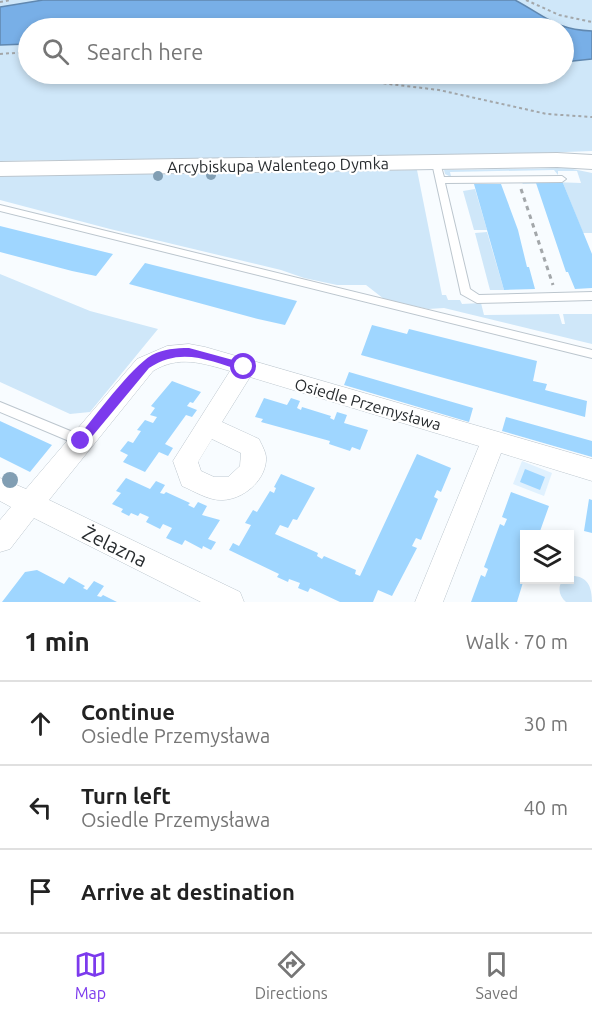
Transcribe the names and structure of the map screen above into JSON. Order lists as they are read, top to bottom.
{
  "streets": {
    "street": ["Arcybiskupa Walentego Dymka", "Osiedle Przemysława", "Żelazna"]
  },
  "crossings": [
    ["Osiedle Przemysława", "Żelazna"]
  ],
  "page": {
    "search": "Search here",
    "heading": ["1 min", "Walk · 70 m"],
    "list": [
      ["Continue", "Osiedle Przemysława", "30 m"],
      ["Turn left", "Osiedle Przemysława", "40 m"],
      "Arrive at destination"
    ],
    "nav": ["Map", "Directions", "Saved"]
  }
}
